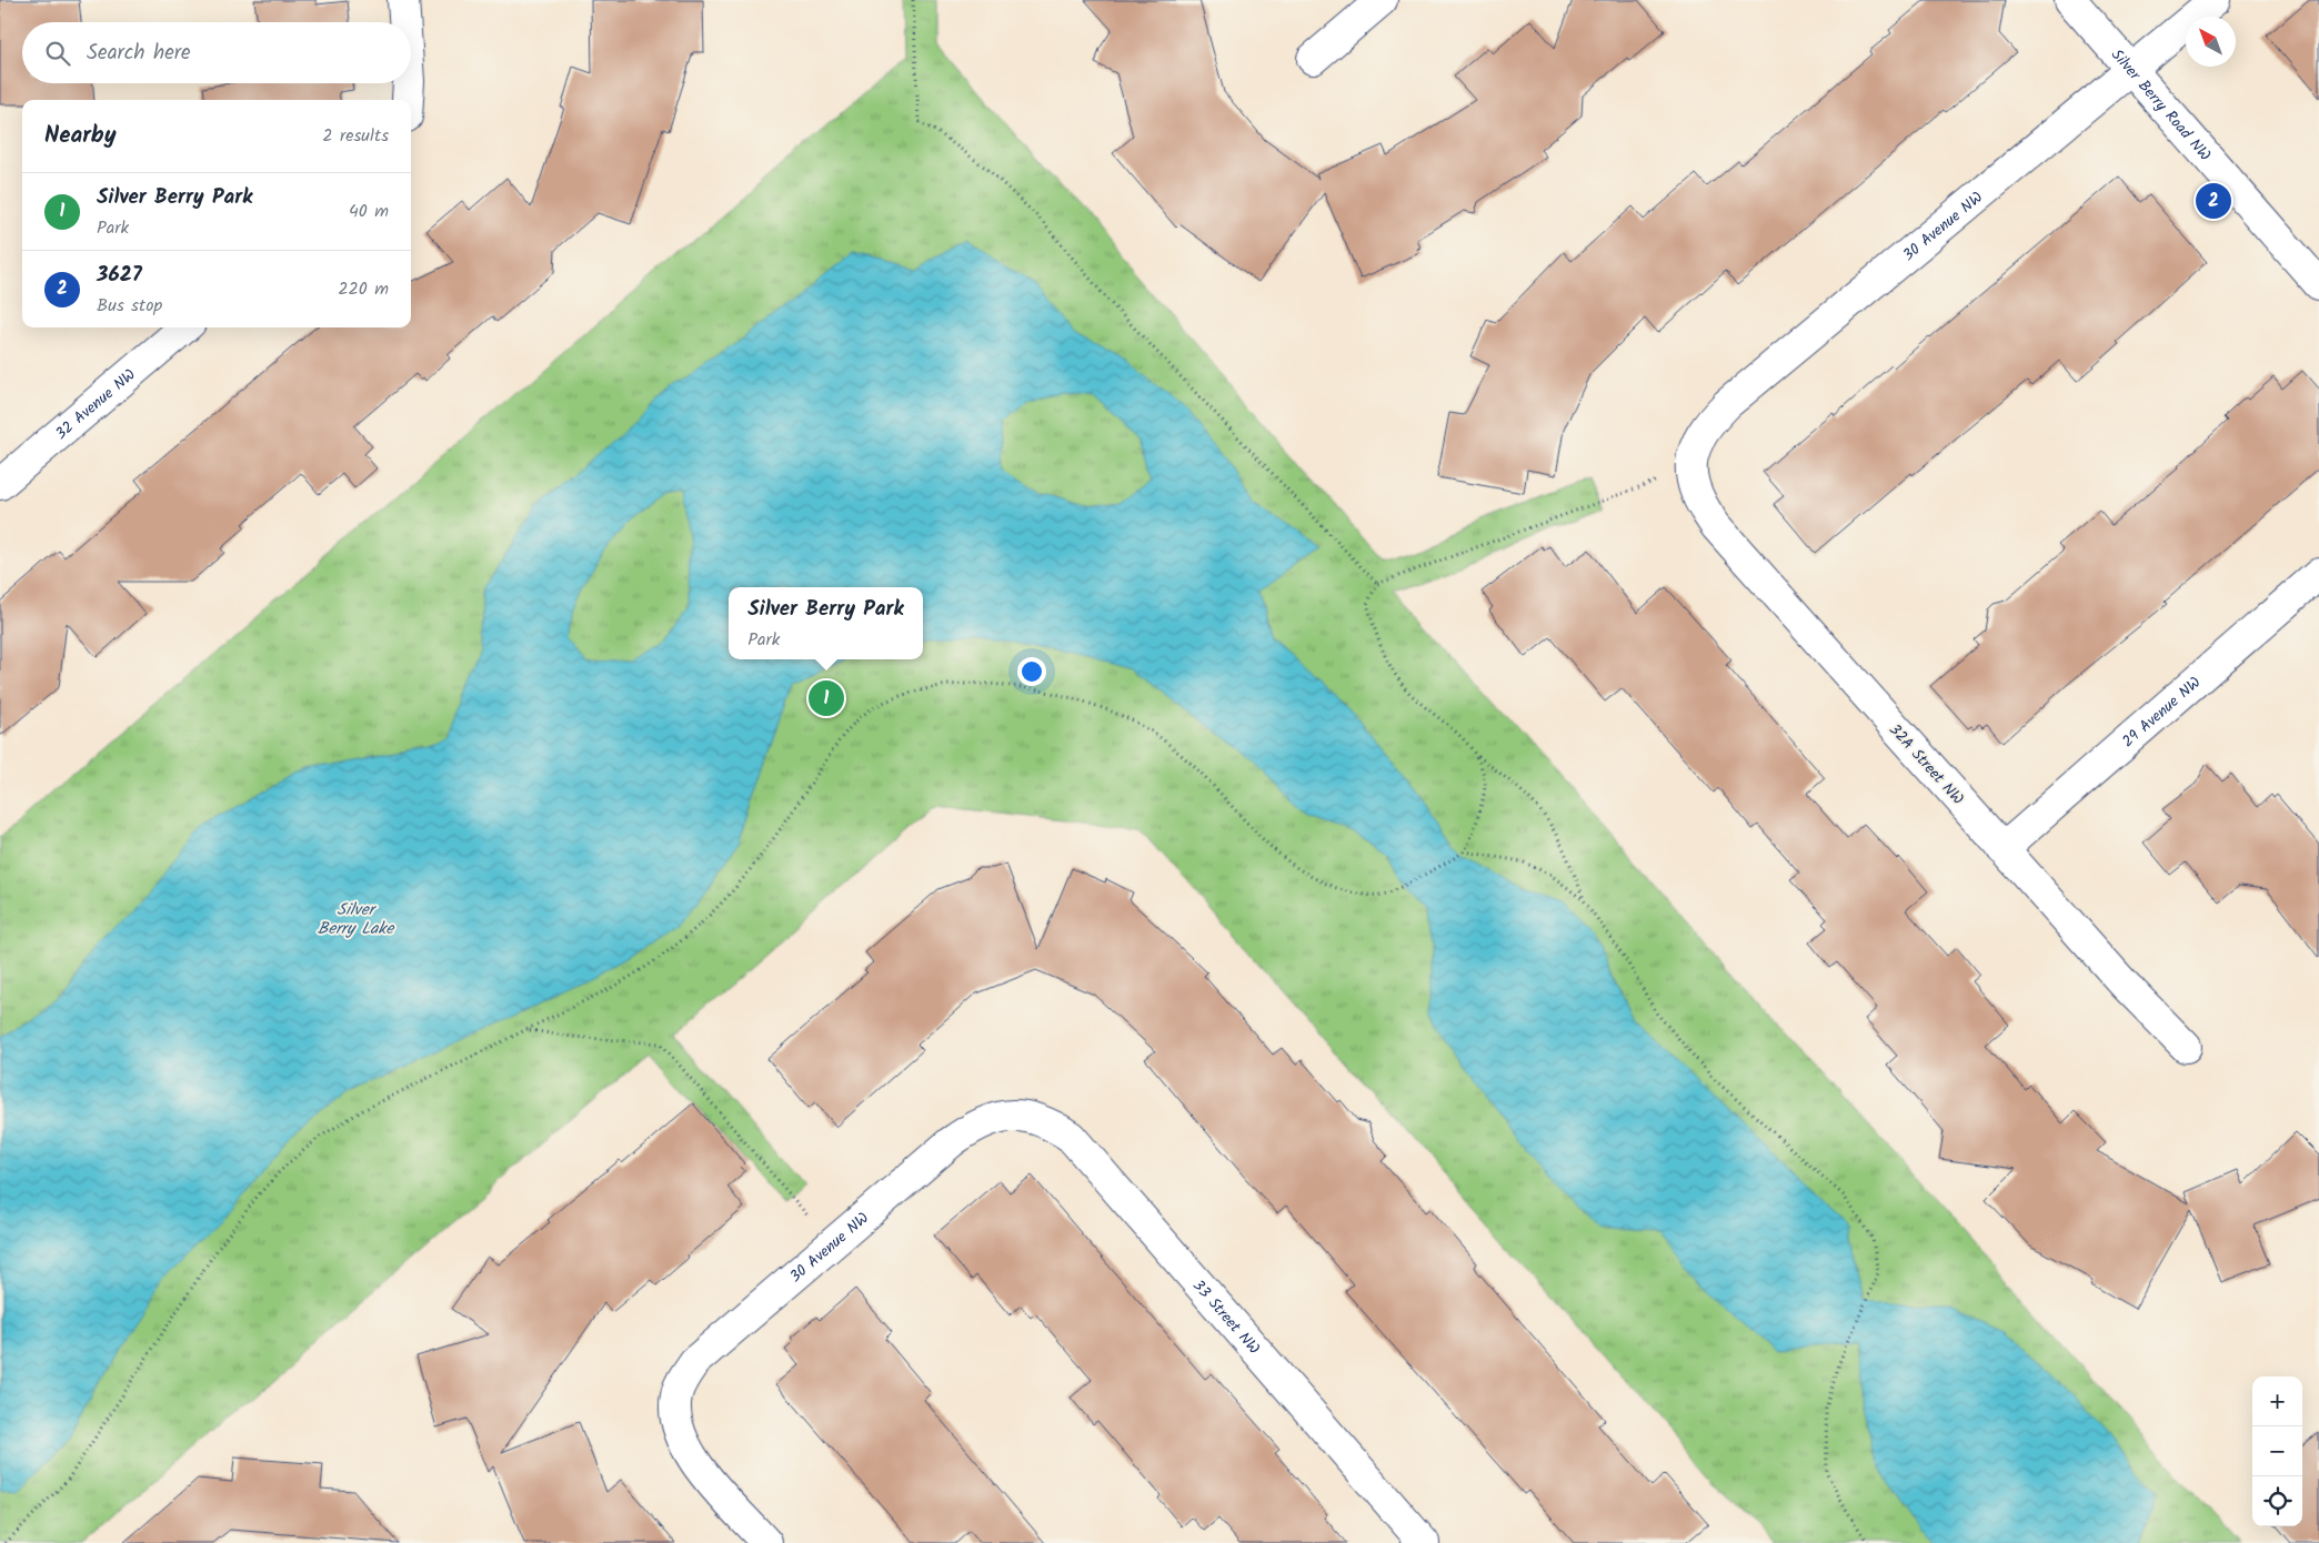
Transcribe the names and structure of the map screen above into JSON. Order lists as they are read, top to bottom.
{
  "streets": {
    "street": [
      "Silver Berry Road NW",
      "30 Avenue NW",
      "32 Avenue NW",
      "29 Avenue NW",
      "32A Street NW",
      "33 Street NW"
    ]
  },
  "crossings": [
    ["Silver Berry Road NW", "30 Avenue NW"],
    ["30 Avenue NW", "32A Street NW"],
    ["30 Avenue NW", "33 Street NW"],
    ["29 Avenue NW", "32A Street NW"]
  ],
  "water": ["Silver Berry Lake"],
  "north": "top left",
  "page": {
    "search": "Search here",
    "heading": ["Nearby", "2 results"],
    "list": [
      {
        "mark": "1",
        "name": "Silver Berry Park",
        "note": "Park",
        "value": "40 m"
      },
      {
        "mark": "2",
        "name": "3627",
        "note": "Bus stop",
        "value": "220 m"
      }
    ],
    "pins": ["2", "1"],
    "popup": ["Silver Berry Park", "Park"],
    "map_buttons": ["+", "−"]
  }
}
